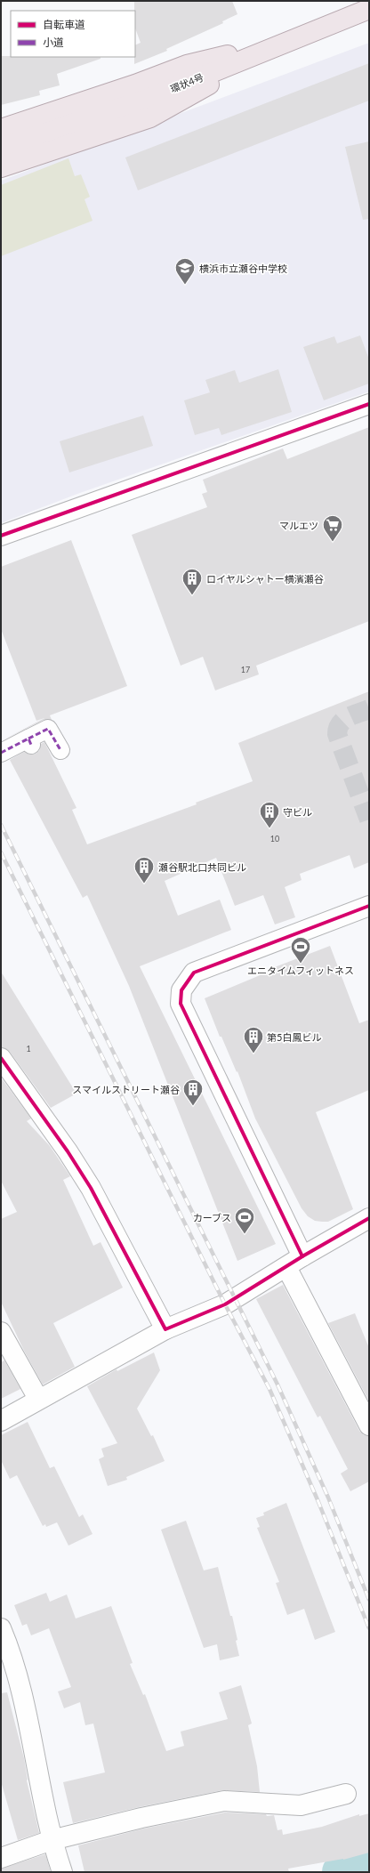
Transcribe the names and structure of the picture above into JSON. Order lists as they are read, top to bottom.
{
  "streets": {
    "main road": ["環状4号"]
  },
  "places": {
    "school or university": ["横浜市立瀬谷中学校"],
    "supermarket": ["マルエツ"],
    "building": [
      "ロイヤルシャトー横濱瀬谷",
      "守ビル",
      "瀬谷駅北口共同ビル",
      "第5白鳳ビル",
      "スマイルストリート瀬谷"
    ],
    "sports": ["エニタイムフィットネス", "カーブス"]
  },
  "house_numbers": ["17", "10", "1"],
  "legend": ["自転車道", "小道"]
}
